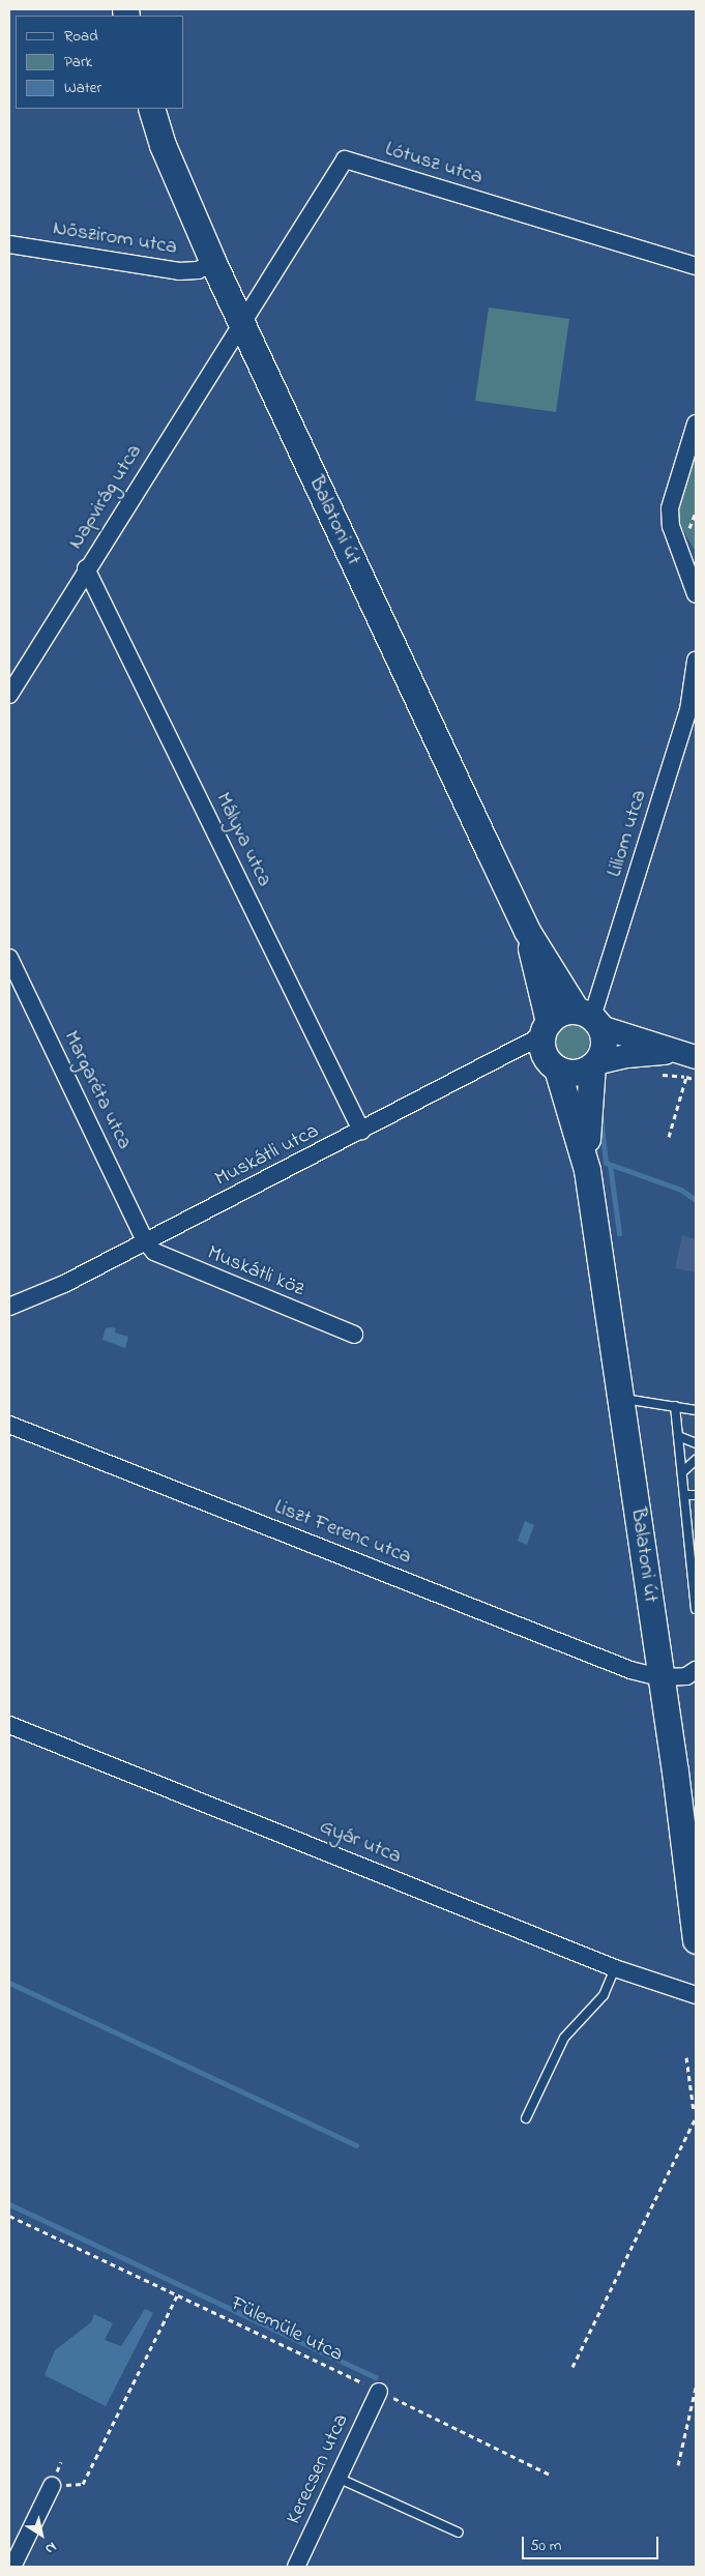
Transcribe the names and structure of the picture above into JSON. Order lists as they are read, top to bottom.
{
  "streets": {
    "main road": ["Balatoni út"],
    "street": [
      "Lótusz utca",
      "Nőszirom utca",
      "Napvirág utca",
      "Liliom utca",
      "Mályva utca",
      "Margaréta utca",
      "Muskátli utca",
      "Muskátli köz",
      "Liszt Ferenc utca",
      "Gyár utca",
      "Kerecsen utca"
    ],
    "path": ["Fülemüle utca"]
  },
  "crossings": [
    ["Lótusz utca", "Napvirág utca"],
    ["Lótusz utca", "Balatoni út"],
    ["Nőszirom utca", "Balatoni út"],
    ["Napvirág utca", "Balatoni út"],
    ["Napvirág utca", "Mályva utca"],
    ["Balatoni út", "Liliom utca"],
    ["Balatoni út", "Muskátli utca"],
    ["Balatoni út", "Liszt Ferenc utca"],
    ["Liliom utca", "Muskátli utca"],
    ["Mályva utca", "Muskátli utca"],
    ["Margaréta utca", "Muskátli utca"],
    ["Margaréta utca", "Muskátli köz"],
    ["Muskátli utca", "Muskátli köz"],
    ["Fülemüle utca", "Kerecsen utca"]
  ],
  "legend": ["Road", "Park", "Water"],
  "scale_bar": "50 m",
  "north": "bottom right"
}
